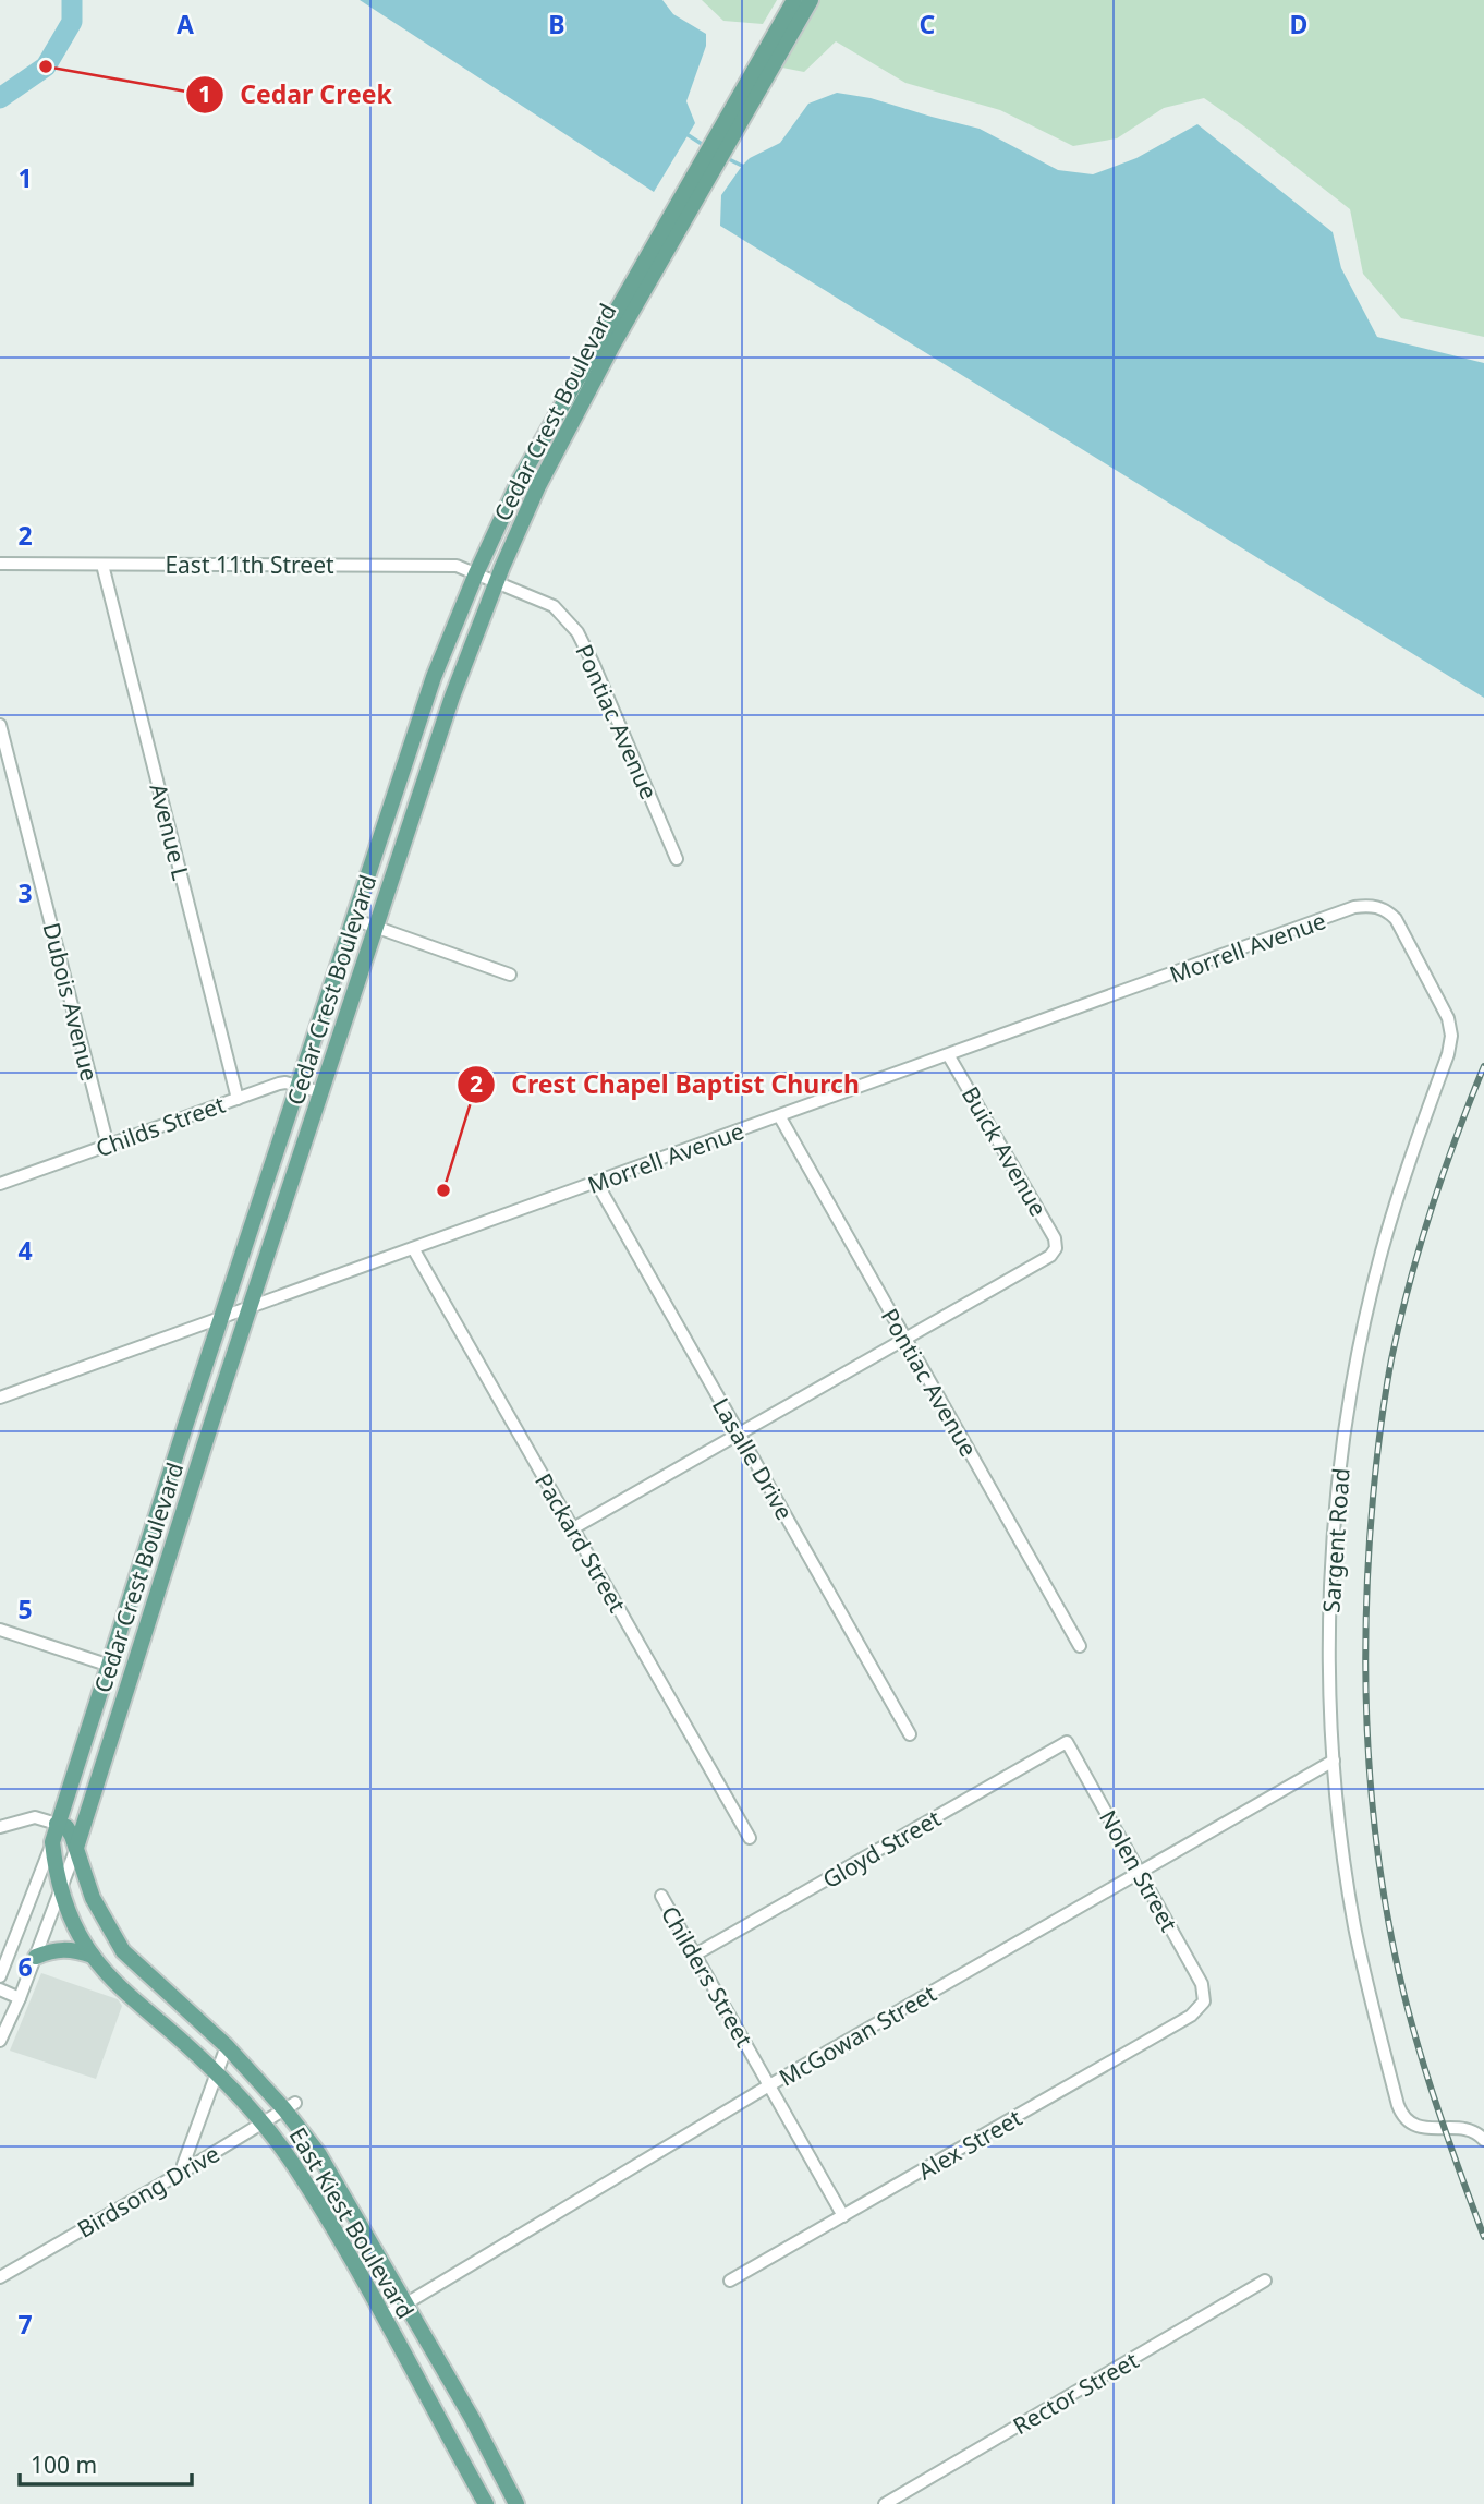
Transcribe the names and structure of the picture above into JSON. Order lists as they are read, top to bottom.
{
  "streets": {
    "main road": ["Cedar Crest Boulevard", "East Kiest Boulevard"],
    "street": [
      "East 11th Street",
      "Pontiac Avenue",
      "Avenue L",
      "Morrell Avenue",
      "Dubois Avenue",
      "Childs Street",
      "Buick Avenue",
      "Lasalle Drive",
      "Sargent Road",
      "Packard Street",
      "Gloyd Street",
      "Nolen Street",
      "Childers Street",
      "McGowan Street",
      "Alex Street",
      "Birdsong Drive",
      "Rector Street"
    ]
  },
  "crossings": [
    ["Cedar Crest Boulevard", "East 11th Street"],
    ["Cedar Crest Boulevard", "Pontiac Avenue"],
    ["Cedar Crest Boulevard", "Morrell Avenue"],
    ["Cedar Crest Boulevard", "Childs Street"],
    ["Cedar Crest Boulevard", "East Kiest Boulevard"],
    ["East 11th Street", "Pontiac Avenue"],
    ["East 11th Street", "Avenue L"],
    ["Pontiac Avenue", "Morrell Avenue"],
    ["Pontiac Avenue", "Buick Avenue"],
    ["Avenue L", "Childs Street"],
    ["Morrell Avenue", "Buick Avenue"],
    ["Morrell Avenue", "Lasalle Drive"],
    ["Morrell Avenue", "Sargent Road"],
    ["Morrell Avenue", "Packard Street"],
    ["Dubois Avenue", "Childs Street"],
    ["Sargent Road", "McGowan Street"],
    ["Gloyd Street", "Nolen Street"],
    ["Gloyd Street", "Childers Street"],
    ["Nolen Street", "McGowan Street"],
    ["Nolen Street", "Alex Street"],
    ["Childers Street", "McGowan Street"],
    ["Childers Street", "Alex Street"],
    ["McGowan Street", "East Kiest Boulevard"],
    ["Birdsong Drive", "East Kiest Boulevard"]
  ],
  "places": ["Cedar Creek", "Crest Chapel Baptist Church"],
  "scale_bar": "100 m",
  "grid": {
    "columns": [
      "A",
      "B",
      "C",
      "D"
    ],
    "rows": [
      "1",
      "2",
      "3",
      "4",
      "5",
      "6",
      "7"
    ]
  }
}
